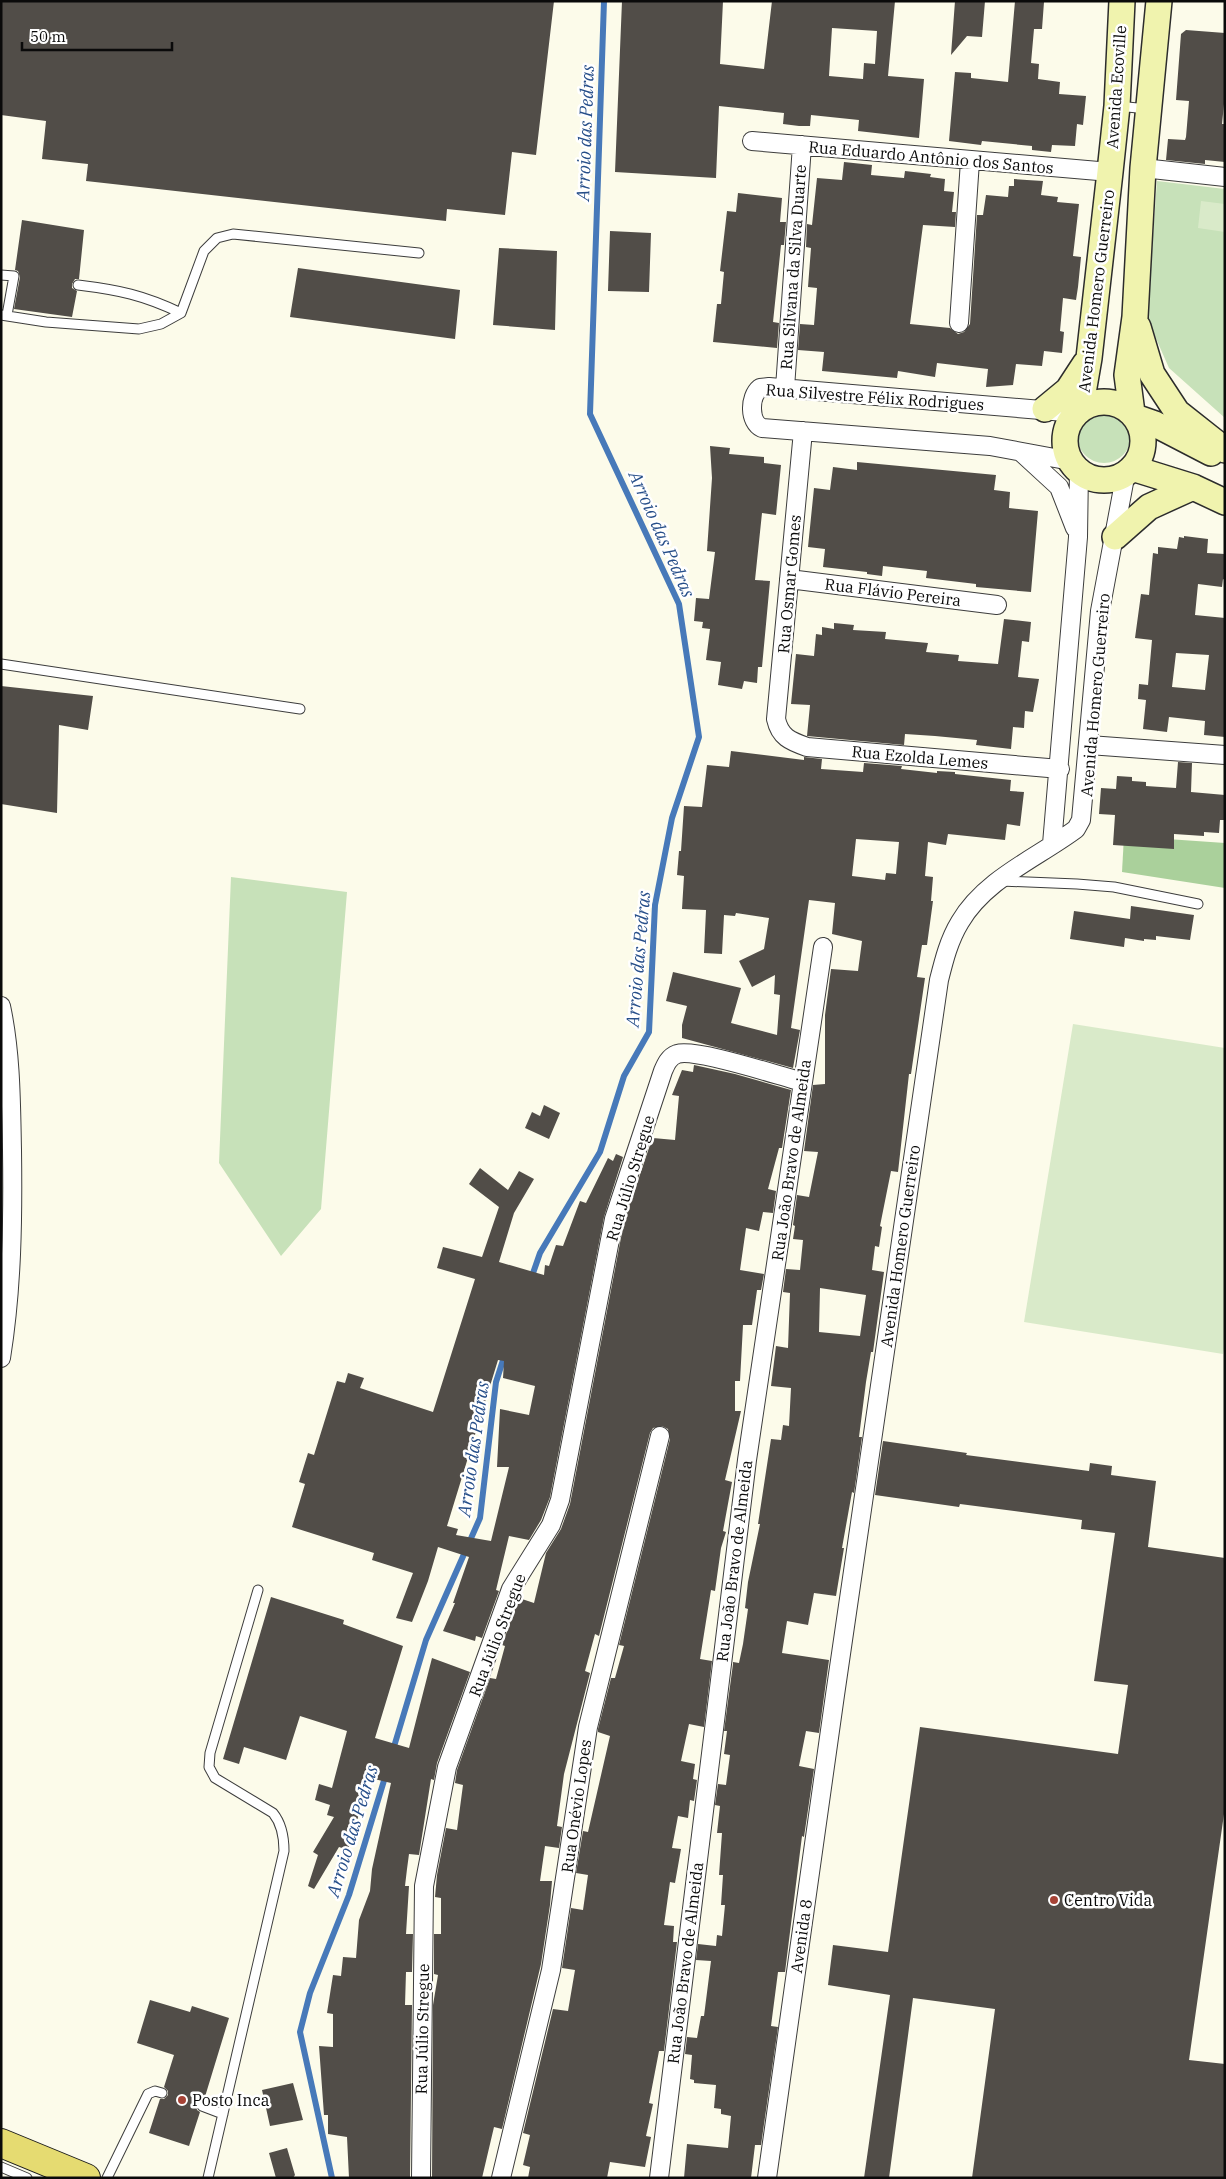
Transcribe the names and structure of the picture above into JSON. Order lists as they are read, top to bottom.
{
  "streets": {
    "street": [
      "Avenida Ecoville",
      "Rua Eduardo Antônio dos Santos",
      "Rua Silvana da Silva Duarte",
      "Avenida Homero Guerreiro",
      "Rua Silvestre Félix Rodrigues",
      "Rua Osmar Gomes",
      "Rua Flávio Pereira",
      "Rua Ezolda Lemes",
      "Rua João Bravo de Almeida",
      "Rua Júlio Stregue",
      "Rua Onévio Lopes",
      "Avenida 8"
    ]
  },
  "crossings": [
    ["Avenida Ecoville", "Rua Eduardo Antônio dos Santos"],
    ["Avenida Ecoville", "Avenida Homero Guerreiro"],
    ["Rua Eduardo Antônio dos Santos", "Rua Silvana da Silva Duarte"],
    ["Rua Eduardo Antônio dos Santos", "Avenida Homero Guerreiro"],
    ["Rua Silvana da Silva Duarte", "Rua Silvestre Félix Rodrigues"],
    ["Avenida Homero Guerreiro", "Rua Silvestre Félix Rodrigues"],
    ["Avenida Homero Guerreiro", "Rua Ezolda Lemes"],
    ["Avenida Homero Guerreiro", "Avenida 8"],
    ["Rua Silvestre Félix Rodrigues", "Rua Osmar Gomes"],
    ["Rua Osmar Gomes", "Rua Flávio Pereira"],
    ["Rua Osmar Gomes", "Rua Ezolda Lemes"],
    ["Rua João Bravo de Almeida", "Rua Júlio Stregue"]
  ],
  "water": ["Arroio das Pedras"],
  "places": ["Centro Vida", "Posto Inca"],
  "scale_bar": "50 m"
}
